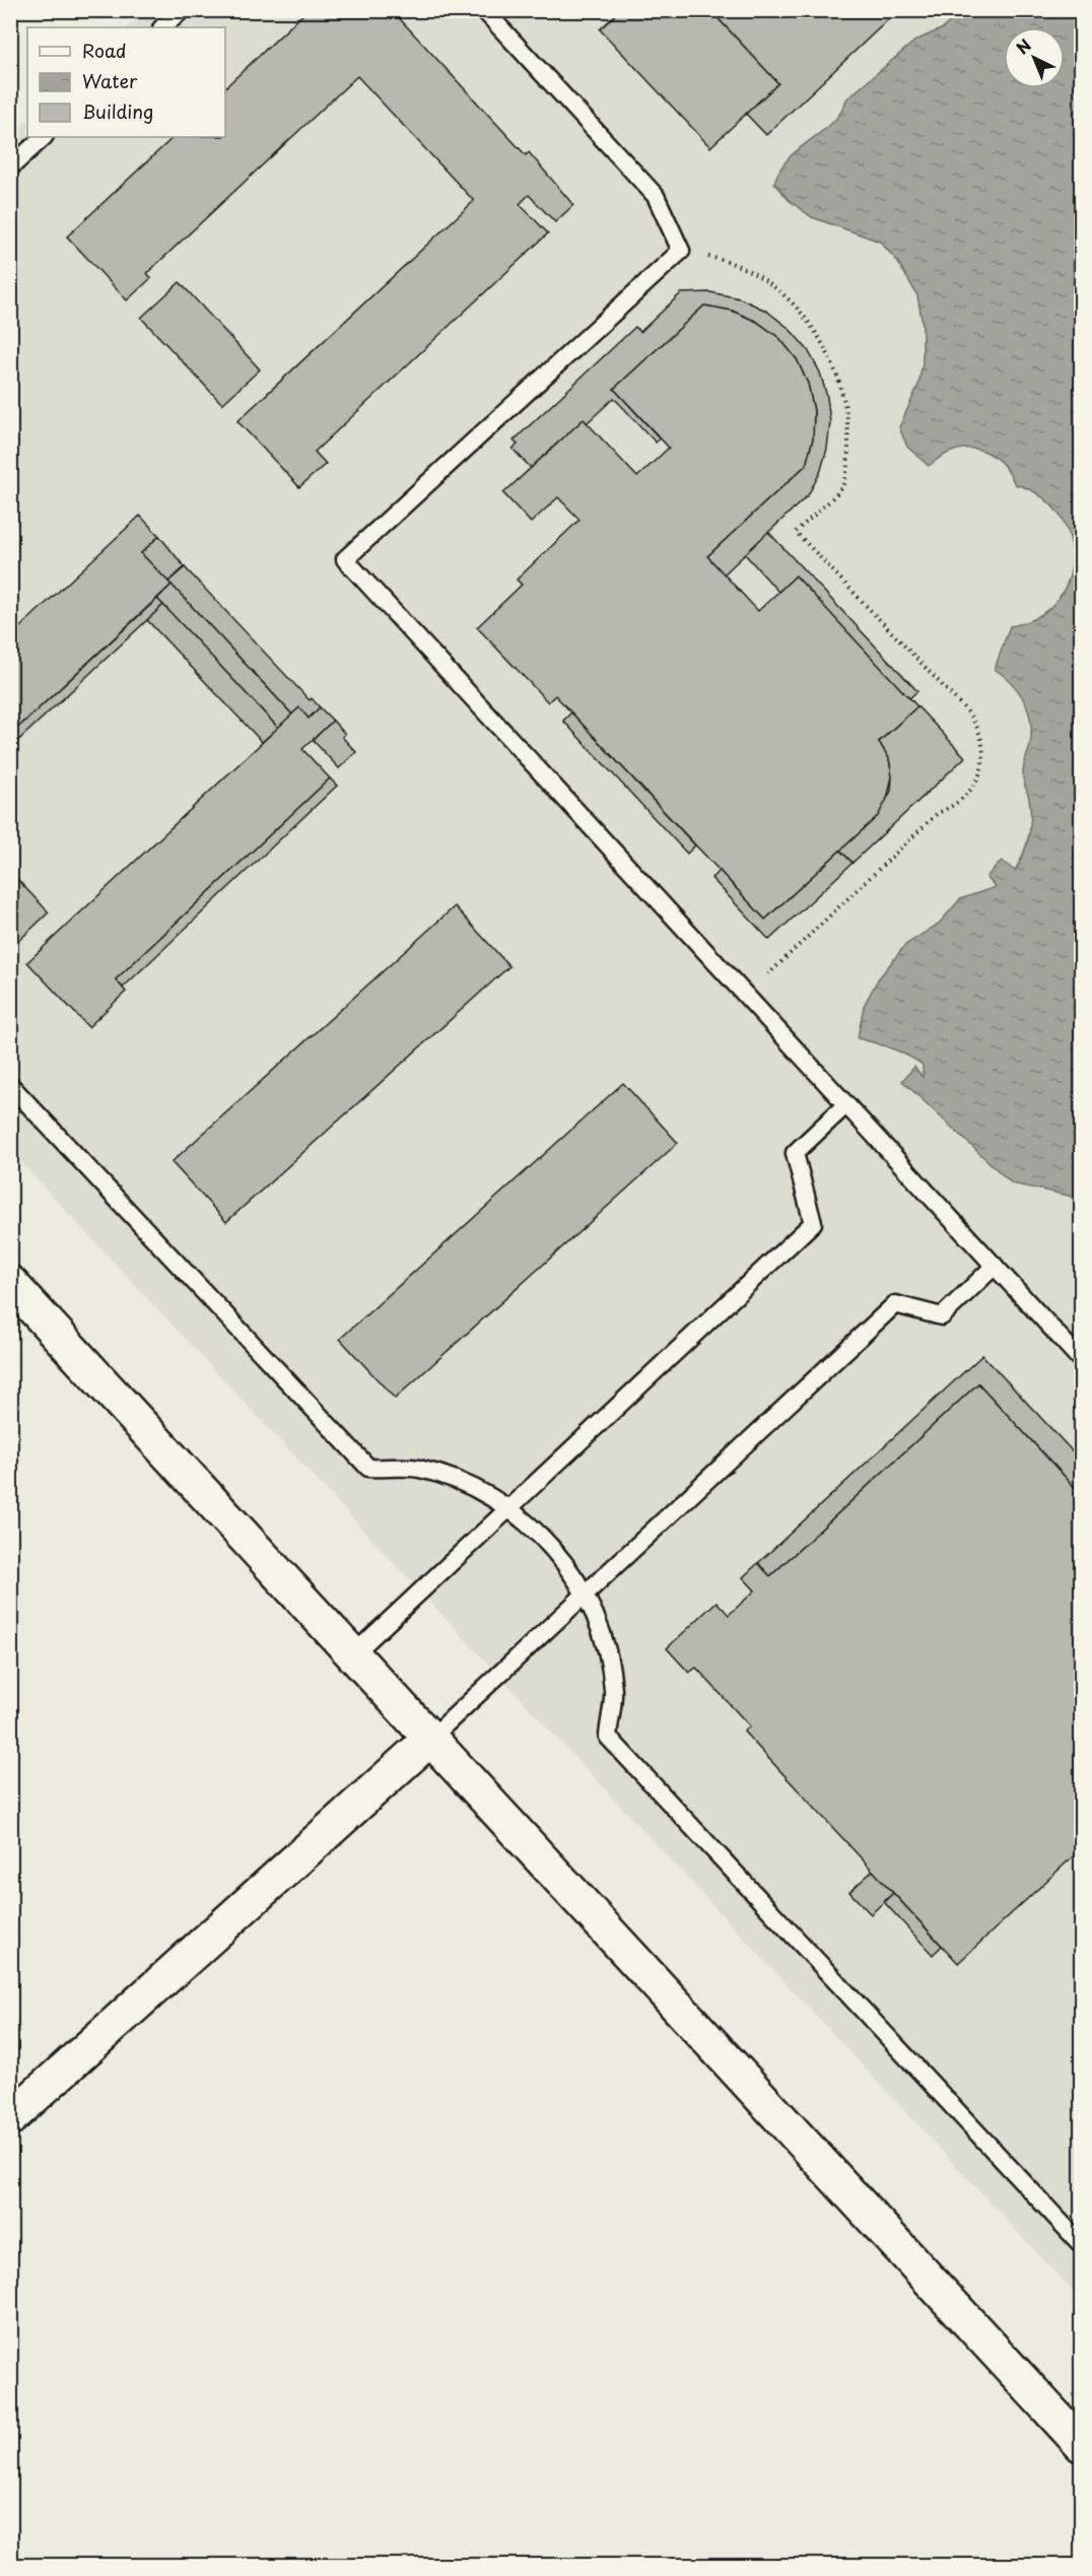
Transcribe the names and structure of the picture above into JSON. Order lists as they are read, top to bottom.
{
  "legend": ["Road", "Water", "Building"],
  "north": "top left"
}
